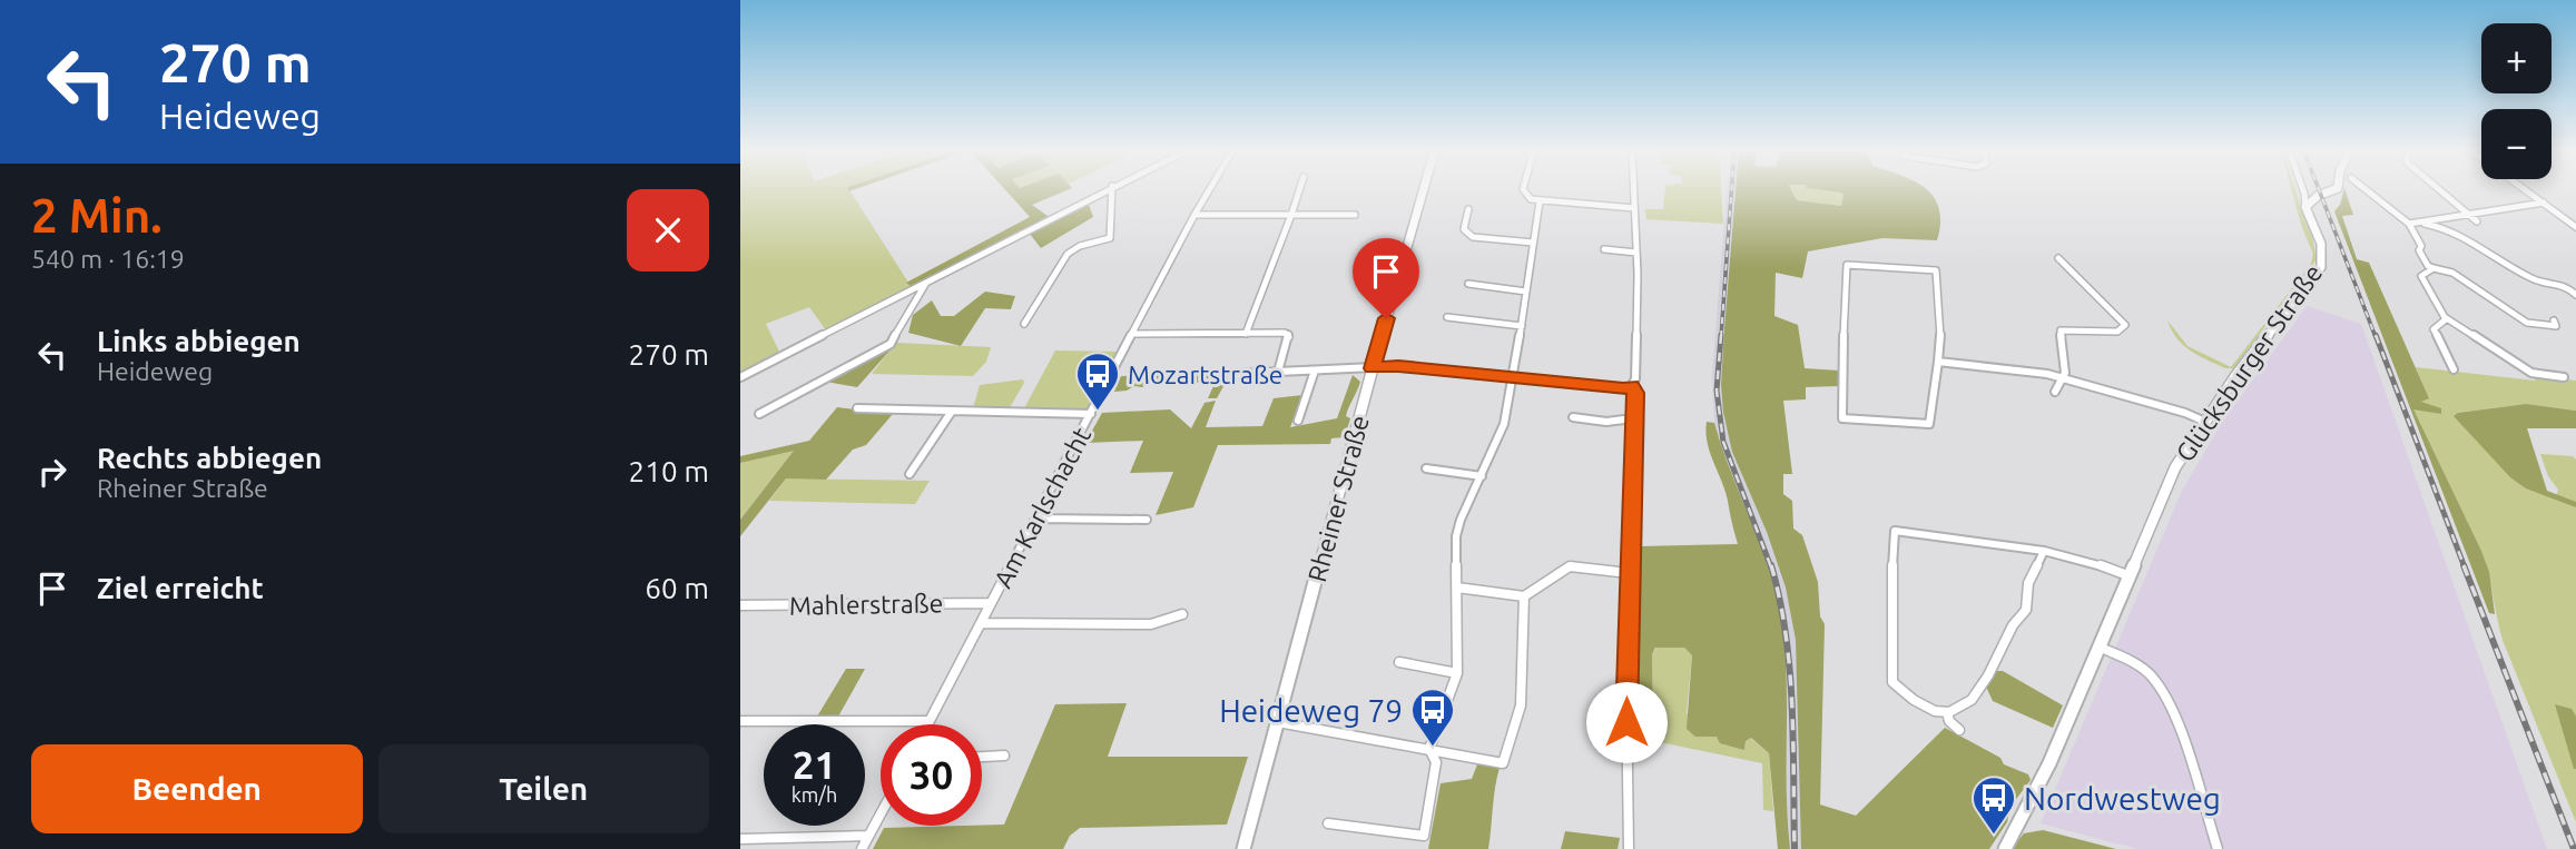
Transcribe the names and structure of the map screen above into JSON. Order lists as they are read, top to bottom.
{
  "streets": {
    "main road": ["Glücksburger Straße", "Rheiner Straße"],
    "street": ["Am Karlschacht", "Mahlerstraße"]
  },
  "crossings": [
    ["Am Karlschacht", "Mahlerstraße"]
  ],
  "places": {
    "bus stop": ["Mozartstraße", "Heideweg 79", "Nordwestweg"]
  },
  "page": {
    "turn": ["270 m", "Heideweg"],
    "map_buttons": ["+", "−"],
    "heading": ["2 Min.", "540 m · 16:19"],
    "list": [
      {
        "name": "Links abbiegen",
        "note": "Heideweg",
        "value": "270 m"
      },
      {
        "name": "Rechts abbiegen",
        "note": "Rheiner Straße",
        "value": "210 m"
      },
      {
        "name": "Ziel erreicht",
        "value": "60 m"
      }
    ],
    "speed": "21 km/h",
    "limit": "30",
    "buttons": ["Beenden", "Teilen"]
  }
}
